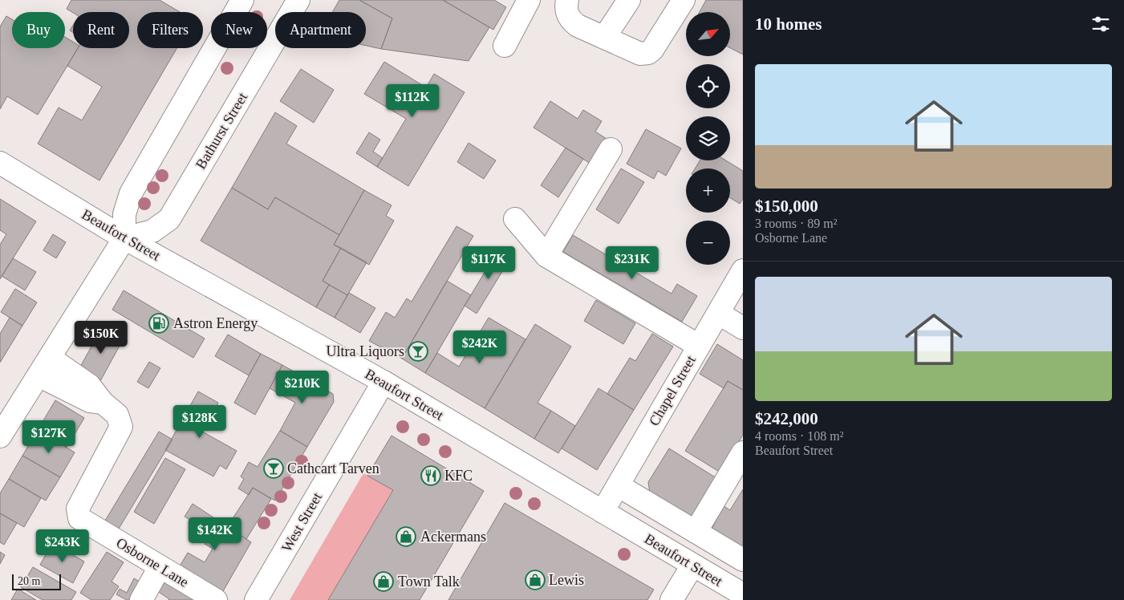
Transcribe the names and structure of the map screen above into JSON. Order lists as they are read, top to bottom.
{
  "streets": {
    "street": [
      "Bathurst Street",
      "Beaufort Street",
      "Chapel Street",
      "West Street",
      "Osborne Lane"
    ]
  },
  "crossings": [
    ["Bathurst Street", "Beaufort Street"],
    ["Beaufort Street", "Chapel Street"],
    ["Beaufort Street", "West Street"]
  ],
  "places": {
    "fuel station": ["Astron Energy"],
    "bar": ["Ultra Liquors", "Cathcart Tarven"],
    "restaurant": ["KFC"],
    "shop": ["Ackermans", "Lewis", "Town Talk"]
  },
  "scale_bar": "20 m",
  "north": "top right",
  "page": {
    "heading": "10 homes",
    "map_buttons": ["+", "−"],
    "chip": [
      "Buy",
      "Rent",
      "Filters",
      "New",
      "Apartment"
    ],
    "list": [
      {
        "name": "$150,000",
        "note": "3 rooms · 89 m² · Osborne Lane"
      },
      {
        "name": "$242,000",
        "note": "4 rooms · 108 m² · Beaufort Street"
      }
    ],
    "price": [
      "$112K",
      "$117K",
      "$231K",
      "$150K",
      "$242K",
      "$210K",
      "$128K",
      "$127K",
      "$142K",
      "$243K"
    ],
    "scale": "20 m"
  }
}
